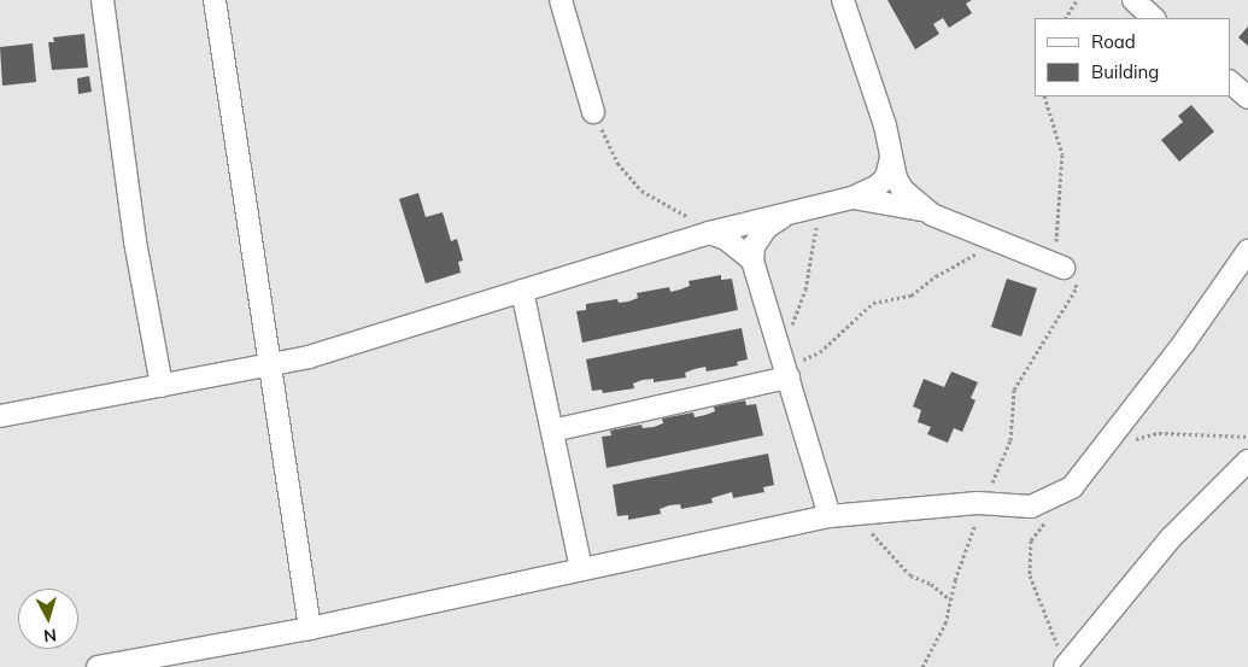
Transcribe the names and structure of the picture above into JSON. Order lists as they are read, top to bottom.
{
  "legend": ["Road", "Building"],
  "north": "bottom"
}
